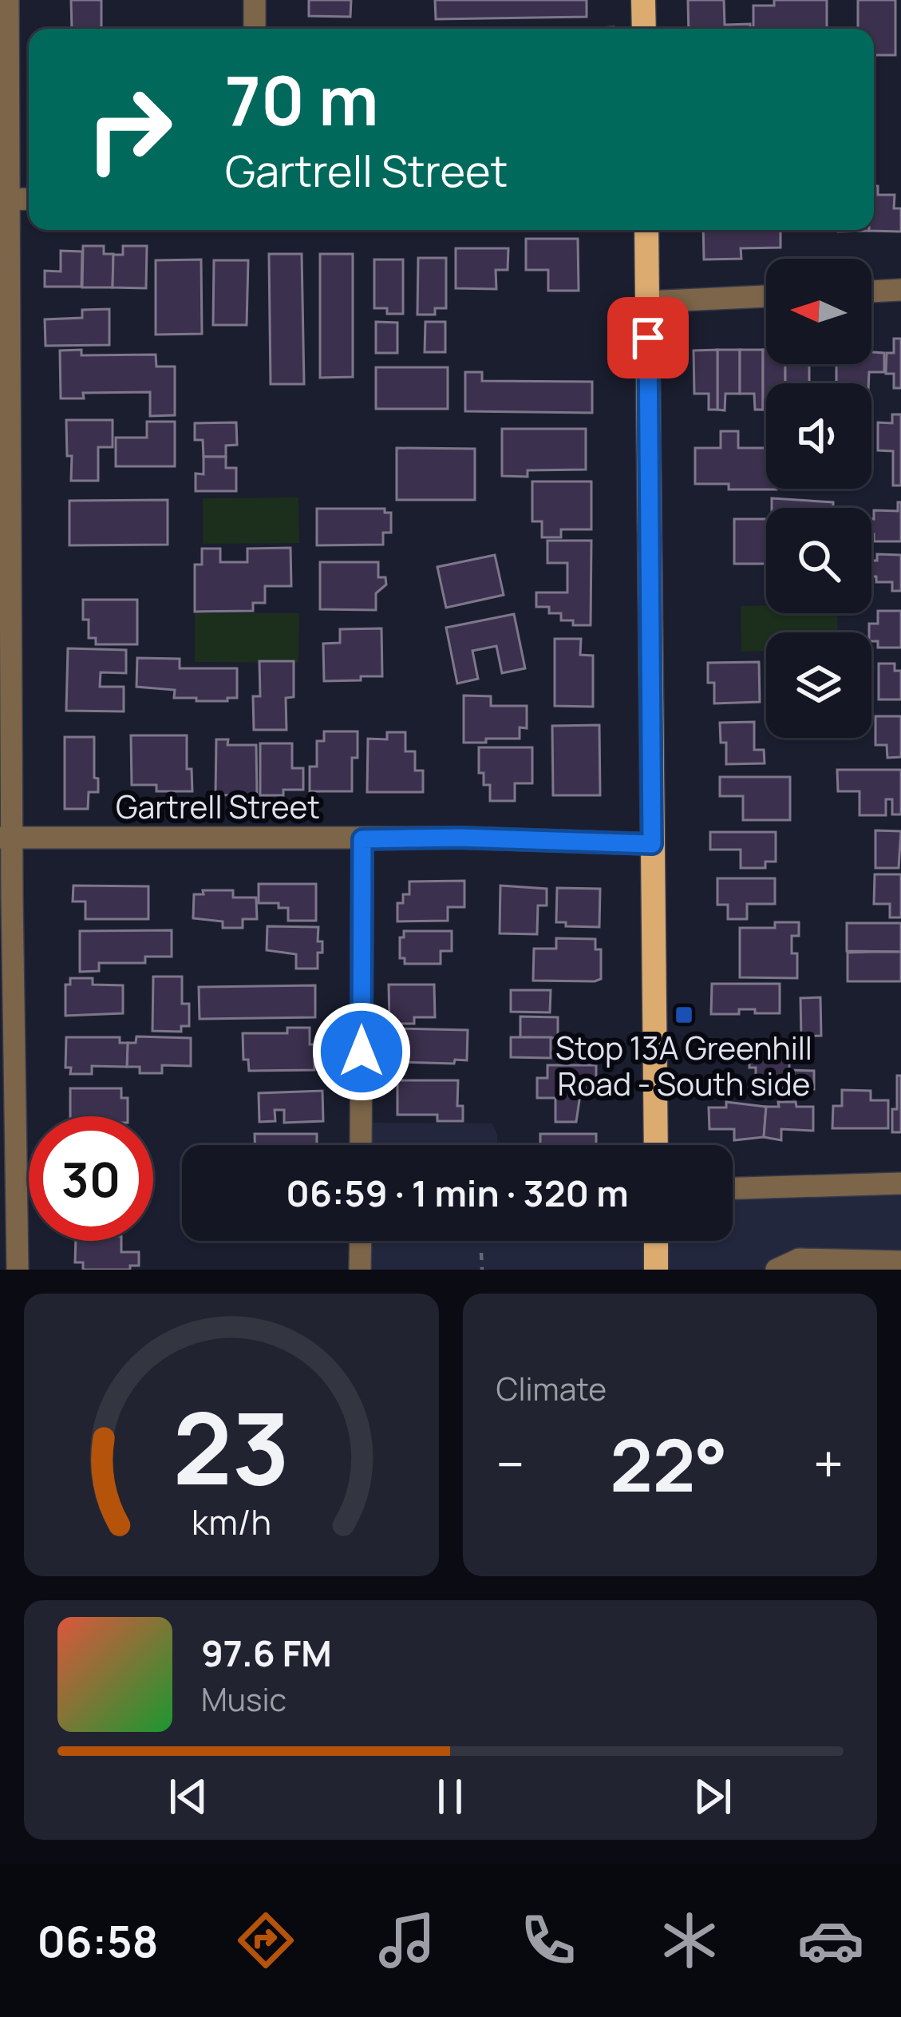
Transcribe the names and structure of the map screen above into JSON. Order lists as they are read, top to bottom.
{
  "streets": {
    "street": ["Gartrell Street"]
  },
  "places": {
    "transit": ["Stop 13A Greenhill Road - South side"]
  },
  "north": "left",
  "page": {
    "turn": ["70 m", "Gartrell Street"],
    "limit": "30",
    "trip": "06:59 · 1 min · 320 m",
    "tile": "Climate",
    "heat": ["−", "22°", "+"],
    "song": ["97.6 FM", "Music"],
    "tabs": "06:58",
    "gauge": ["23", "km/h"]
  }
}
